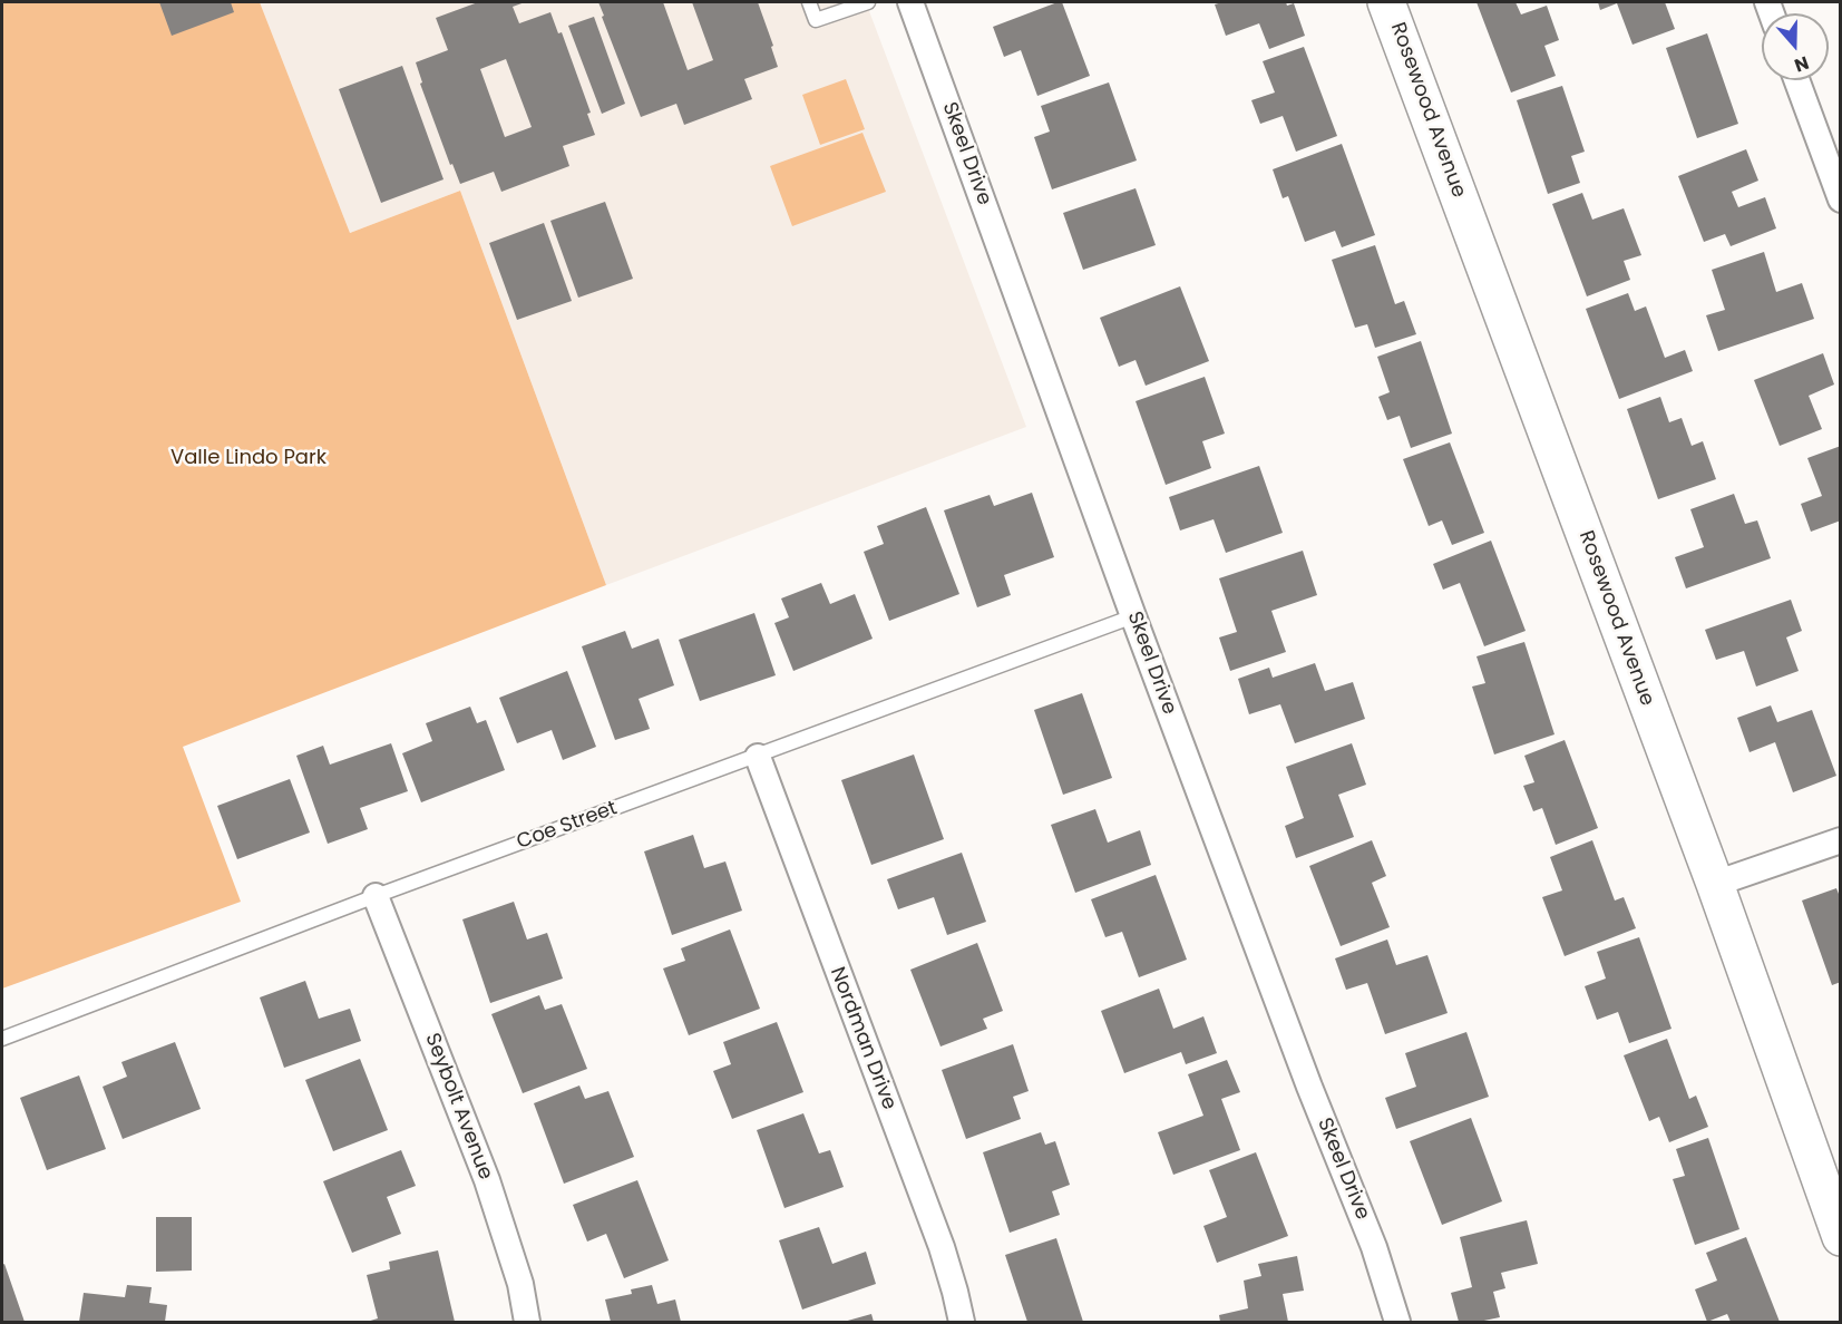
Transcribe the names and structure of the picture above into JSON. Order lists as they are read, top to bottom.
{
  "streets": {
    "main road": ["Rosewood Avenue"],
    "street": ["Skeel Drive", "Nordman Drive", "Seybolt Avenue"],
    "lane": ["Coe Street"]
  },
  "crossings": [
    ["Skeel Drive", "Coe Street"],
    ["Coe Street", "Nordman Drive"],
    ["Coe Street", "Seybolt Avenue"]
  ],
  "parks": ["Valle Lindo Park"],
  "north": "bottom"
}
